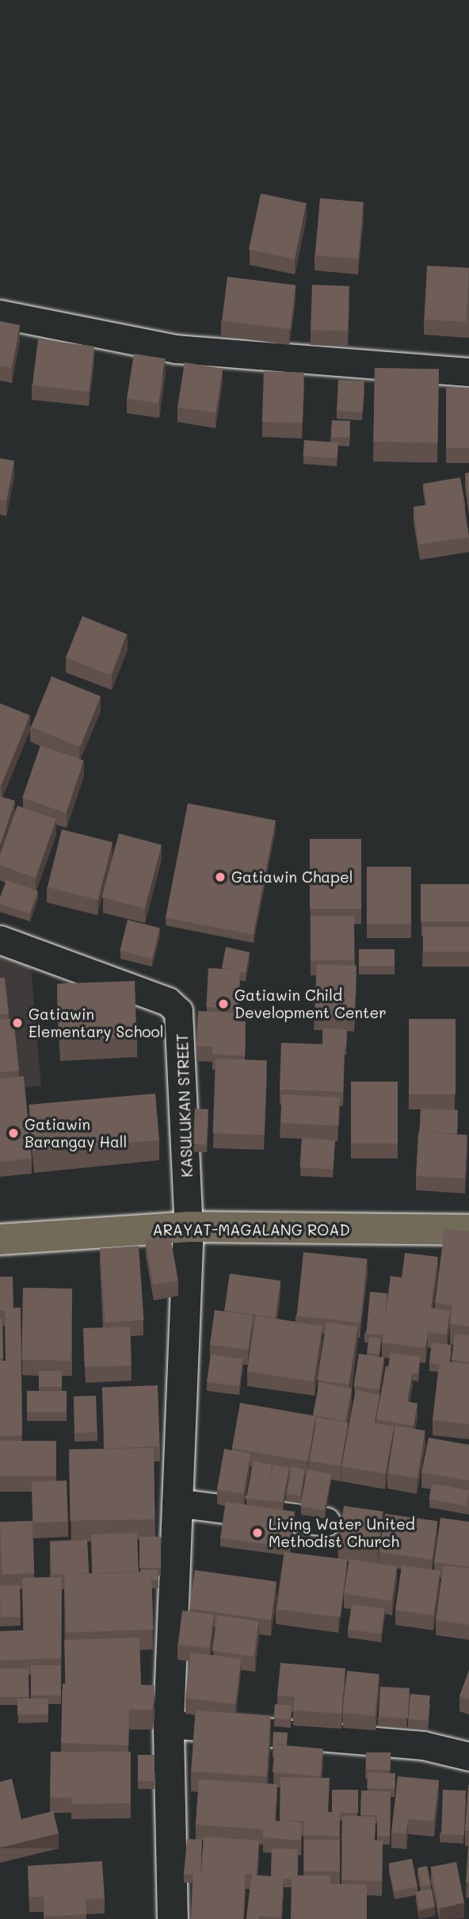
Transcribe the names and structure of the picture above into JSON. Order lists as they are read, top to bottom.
{
  "streets": {
    "main road": ["ARAYAT-MAGALANG ROAD"],
    "street": ["KASULUKAN STREET"]
  },
  "crossings": [
    ["KASULUKAN STREET", "ARAYAT-MAGALANG ROAD"]
  ],
  "places": [
    "Gatiawin Chapel",
    "Gatiawin Child Development Center",
    "Gatiawin Elementary School",
    "Gatiawin Barangay Hall",
    "Living Water United Methodist Church"
  ]
}
